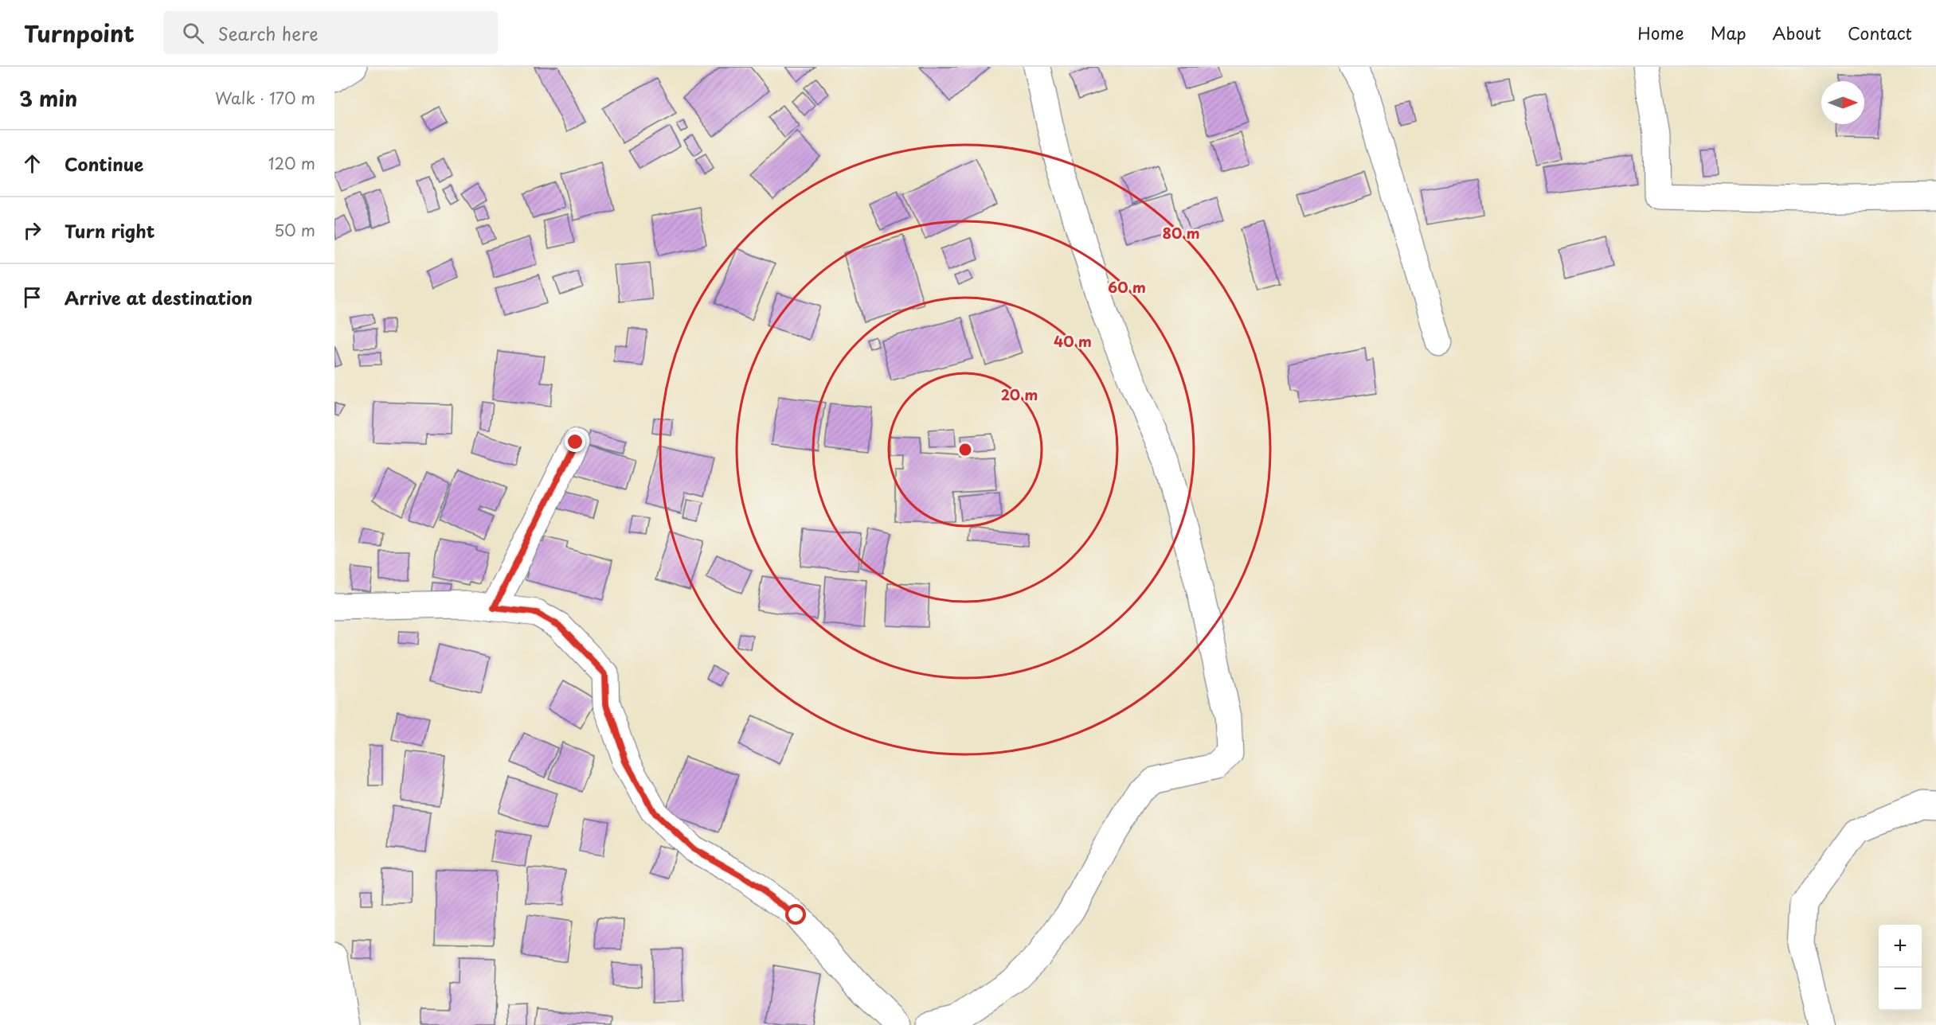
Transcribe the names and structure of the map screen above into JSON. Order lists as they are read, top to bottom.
{
  "north": "right",
  "page": {
    "header": "Turnpoint",
    "search": "Search here",
    "nav": [
      "Home",
      "Map",
      "About",
      "Contact"
    ],
    "heading": ["3 min", "Walk · 170 m"],
    "list": [
      ["Continue", "120 m"],
      ["Turn right", "50 m"],
      "Arrive at destination"
    ],
    "map_buttons": ["+", "−"]
  },
  "rings": [
    "80 m",
    "60 m",
    "40 m",
    "20 m"
  ]
}
